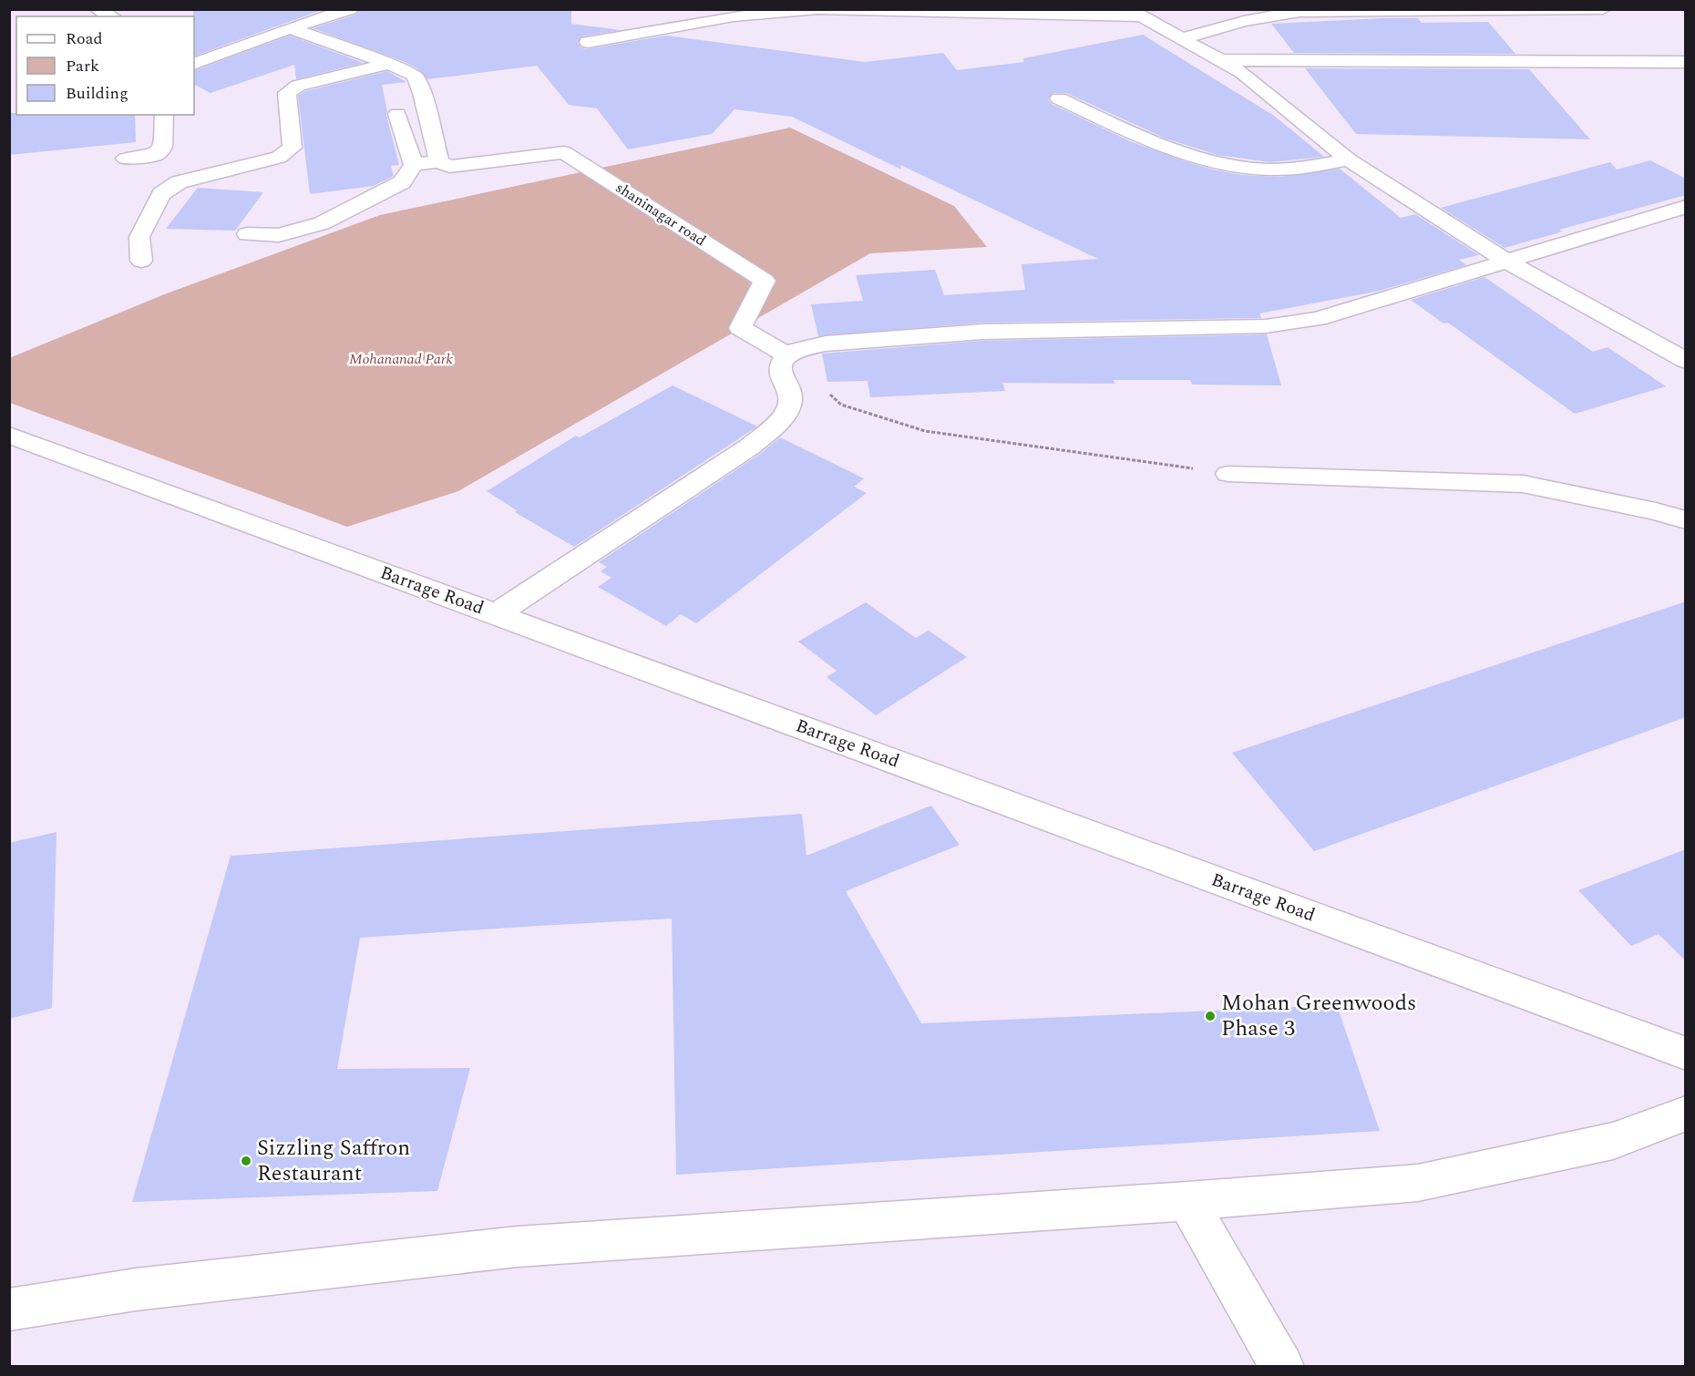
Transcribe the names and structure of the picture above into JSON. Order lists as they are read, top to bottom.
{
  "streets": {
    "street": ["shaninagar road", "Barrage Road"]
  },
  "parks": ["Mohananad Park"],
  "places": ["Mohan Greenwoods Phase 3", "Sizzling Saffron Restaurant"],
  "legend": ["Road", "Park", "Building"]
}
